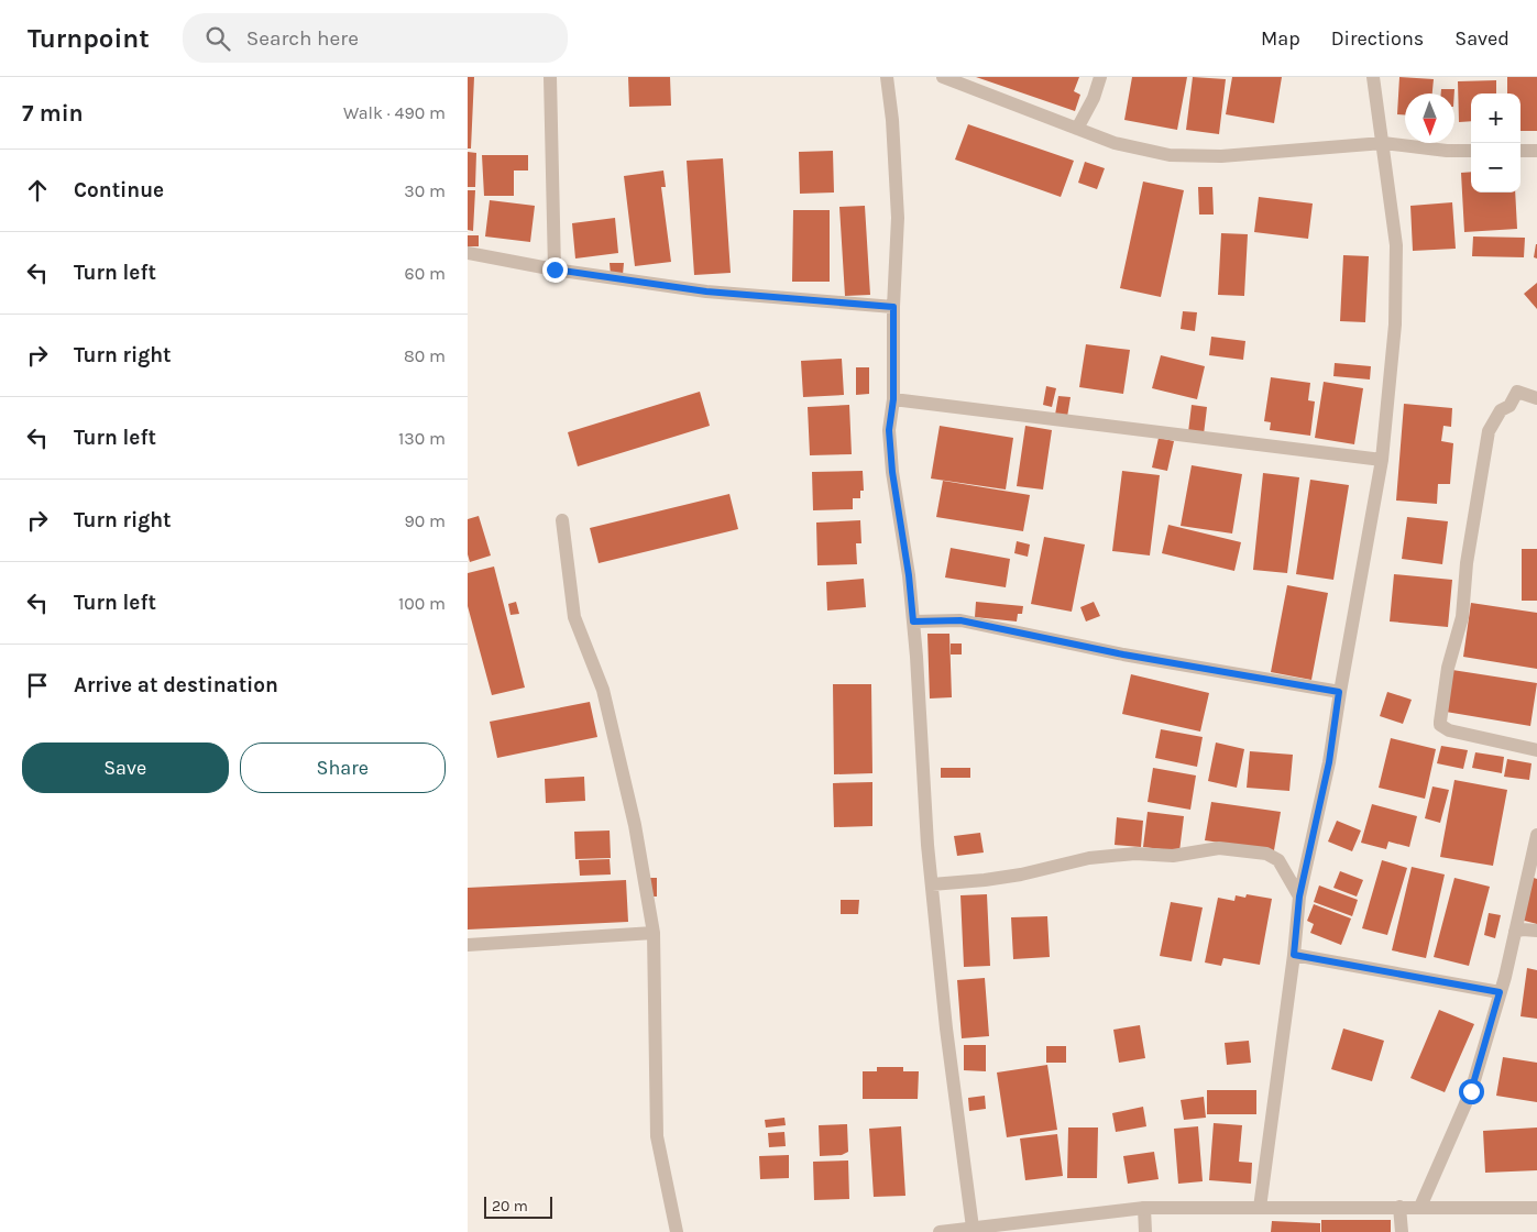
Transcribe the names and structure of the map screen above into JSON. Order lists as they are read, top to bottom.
{
  "scale_bar": "20 m",
  "north": "bottom",
  "page": {
    "header": "Turnpoint",
    "search": "Search here",
    "nav": ["Map", "Directions", "Saved"],
    "heading": ["7 min", "Walk · 490 m"],
    "map_buttons": ["+", "−"],
    "list": [
      ["Continue", "30 m"],
      ["Turn left", "60 m"],
      ["Turn right", "80 m"],
      ["Turn left", "130 m"],
      ["Turn right", "90 m"],
      ["Turn left", "100 m"],
      "Arrive at destination"
    ],
    "buttons": ["Save", "Share"],
    "scale": "20 m"
  }
}
